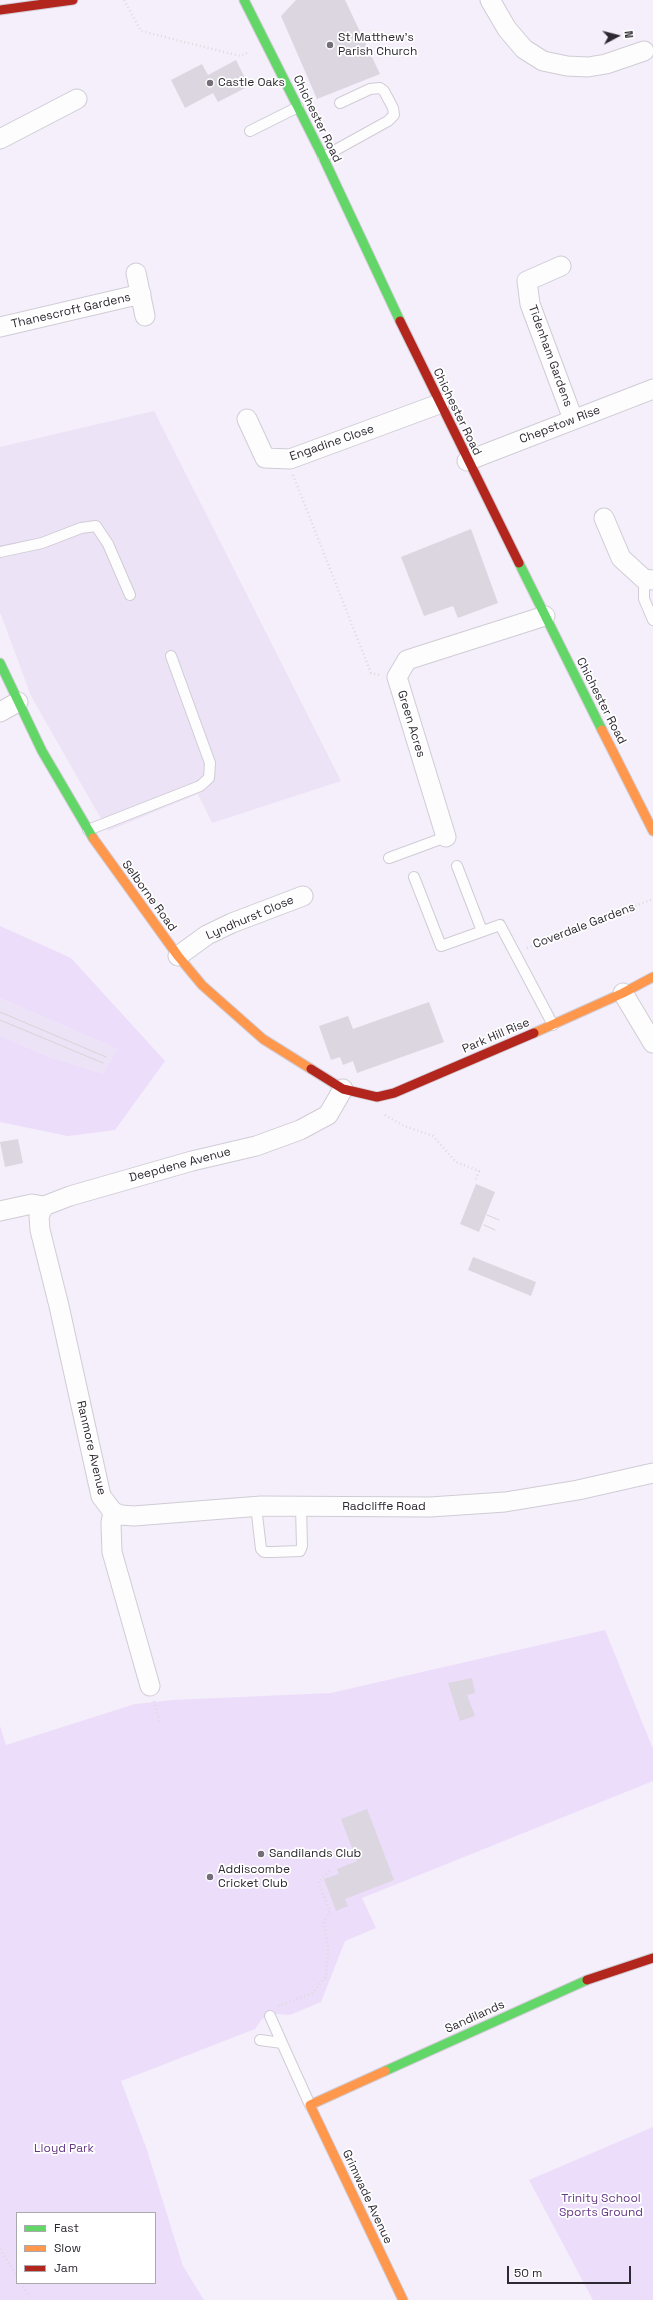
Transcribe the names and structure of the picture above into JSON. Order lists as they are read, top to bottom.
{
  "streets": {
    "street": [
      "Chichester Road",
      "Thanescroft Gardens",
      "Tidenham Gardens",
      "Chepstow Rise",
      "Engadine Close",
      "Green Acres",
      "Selborne Road",
      "Lyndhurst Close",
      "Park Hill Rise",
      "Deepdene Avenue",
      "Ranmore Avenue",
      "Radcliffe Road",
      "Sandilands",
      "Grimwade Avenue"
    ],
    "path": ["Coverdale Gardens"]
  },
  "crossings": [
    ["Chichester Road", "Chepstow Rise"],
    ["Chichester Road", "Engadine Close"],
    ["Chichester Road", "Green Acres"],
    ["Tidenham Gardens", "Chepstow Rise"],
    ["Selborne Road", "Lyndhurst Close"],
    ["Selborne Road", "Deepdene Avenue"],
    ["Deepdene Avenue", "Ranmore Avenue"],
    ["Ranmore Avenue", "Radcliffe Road"],
    ["Sandilands", "Grimwade Avenue"]
  ],
  "parks": ["Lloyd Park", "Trinity School Sports Ground"],
  "places": [
    "St Matthew's Parish Church",
    "Castle Oaks",
    "Sandilands Club",
    "Addiscombe Cricket Club"
  ],
  "legend": ["Fast", "Slow", "Jam"],
  "scale_bar": "50 m",
  "north": "right"
}
